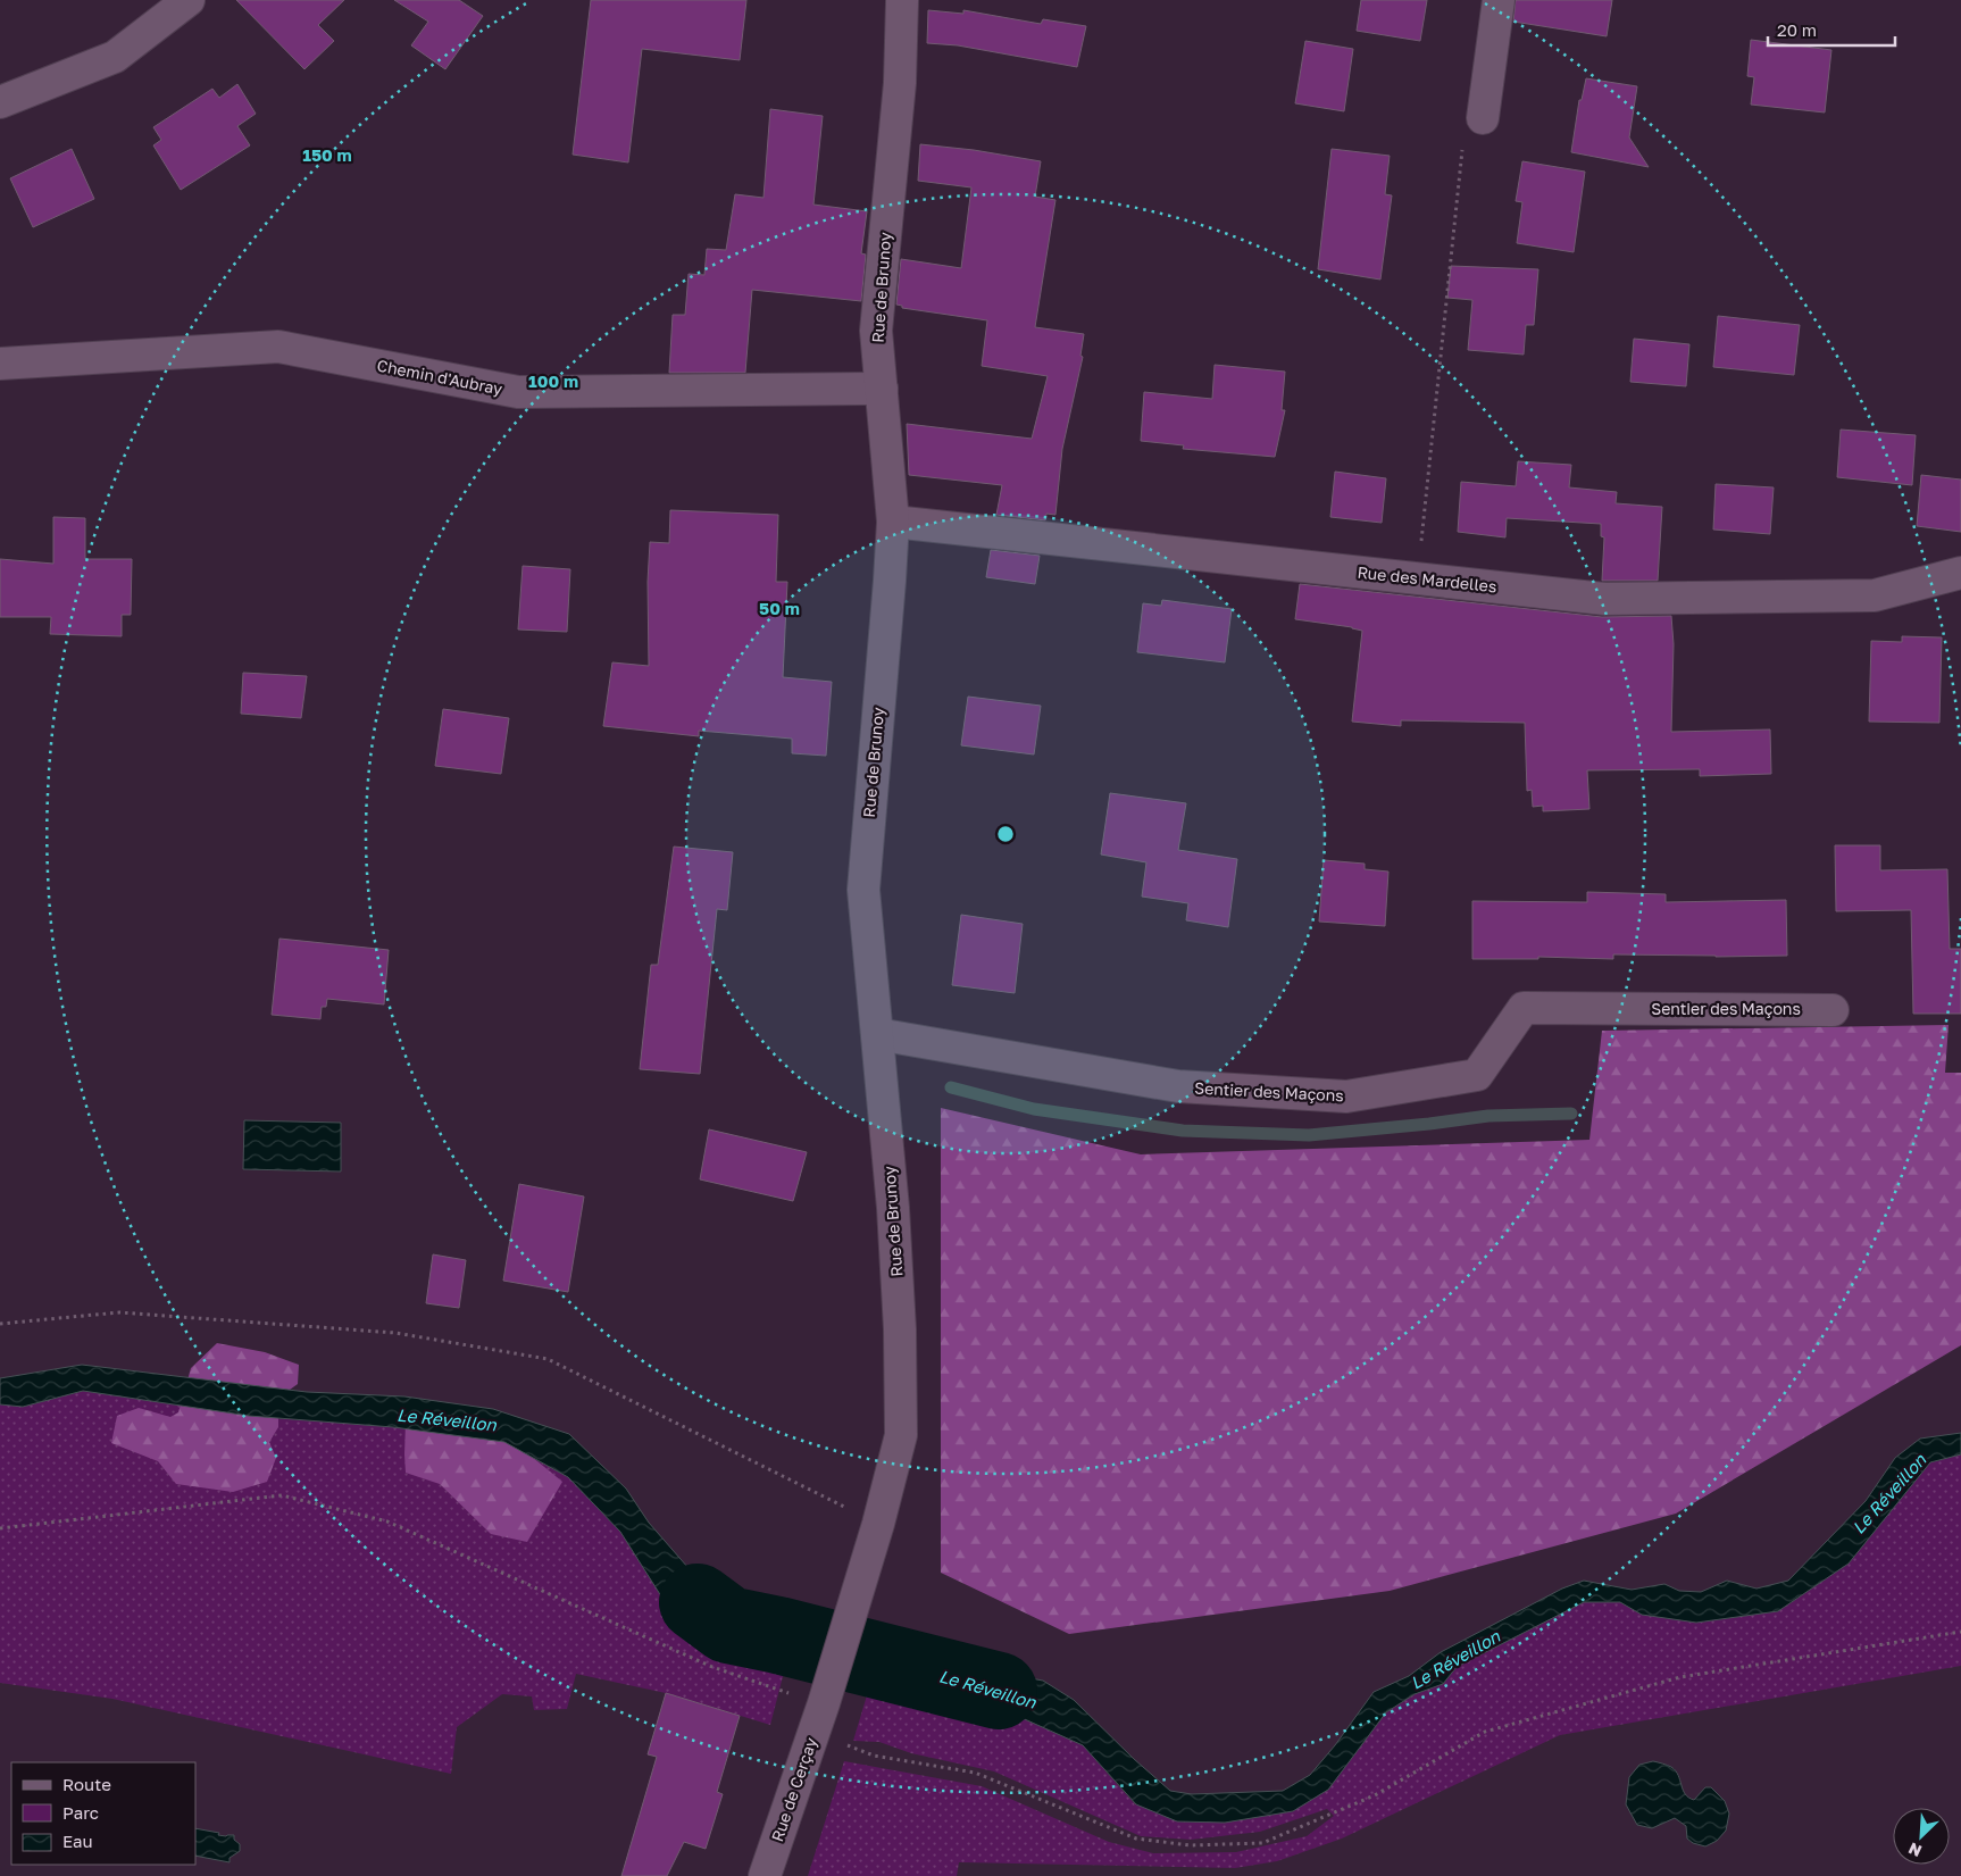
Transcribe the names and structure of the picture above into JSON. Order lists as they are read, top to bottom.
{
  "streets": {
    "street": [
      "Rue de Brunoy",
      "Chemin d'Aubray",
      "Rue des Mardelles",
      "Sentier des Maçons",
      "Rue de Cerçay"
    ]
  },
  "crossings": [
    ["Rue de Brunoy", "Chemin d'Aubray"],
    ["Rue de Brunoy", "Rue des Mardelles"],
    ["Rue de Brunoy", "Sentier des Maçons"],
    ["Rue de Brunoy", "Rue de Cerçay"]
  ],
  "water": ["Le Réveillon"],
  "legend": ["Route", "Parc", "Eau"],
  "scale_bar": "20 m",
  "north": "bottom left",
  "rings": ["150 m", "100 m", "50 m"]
}
